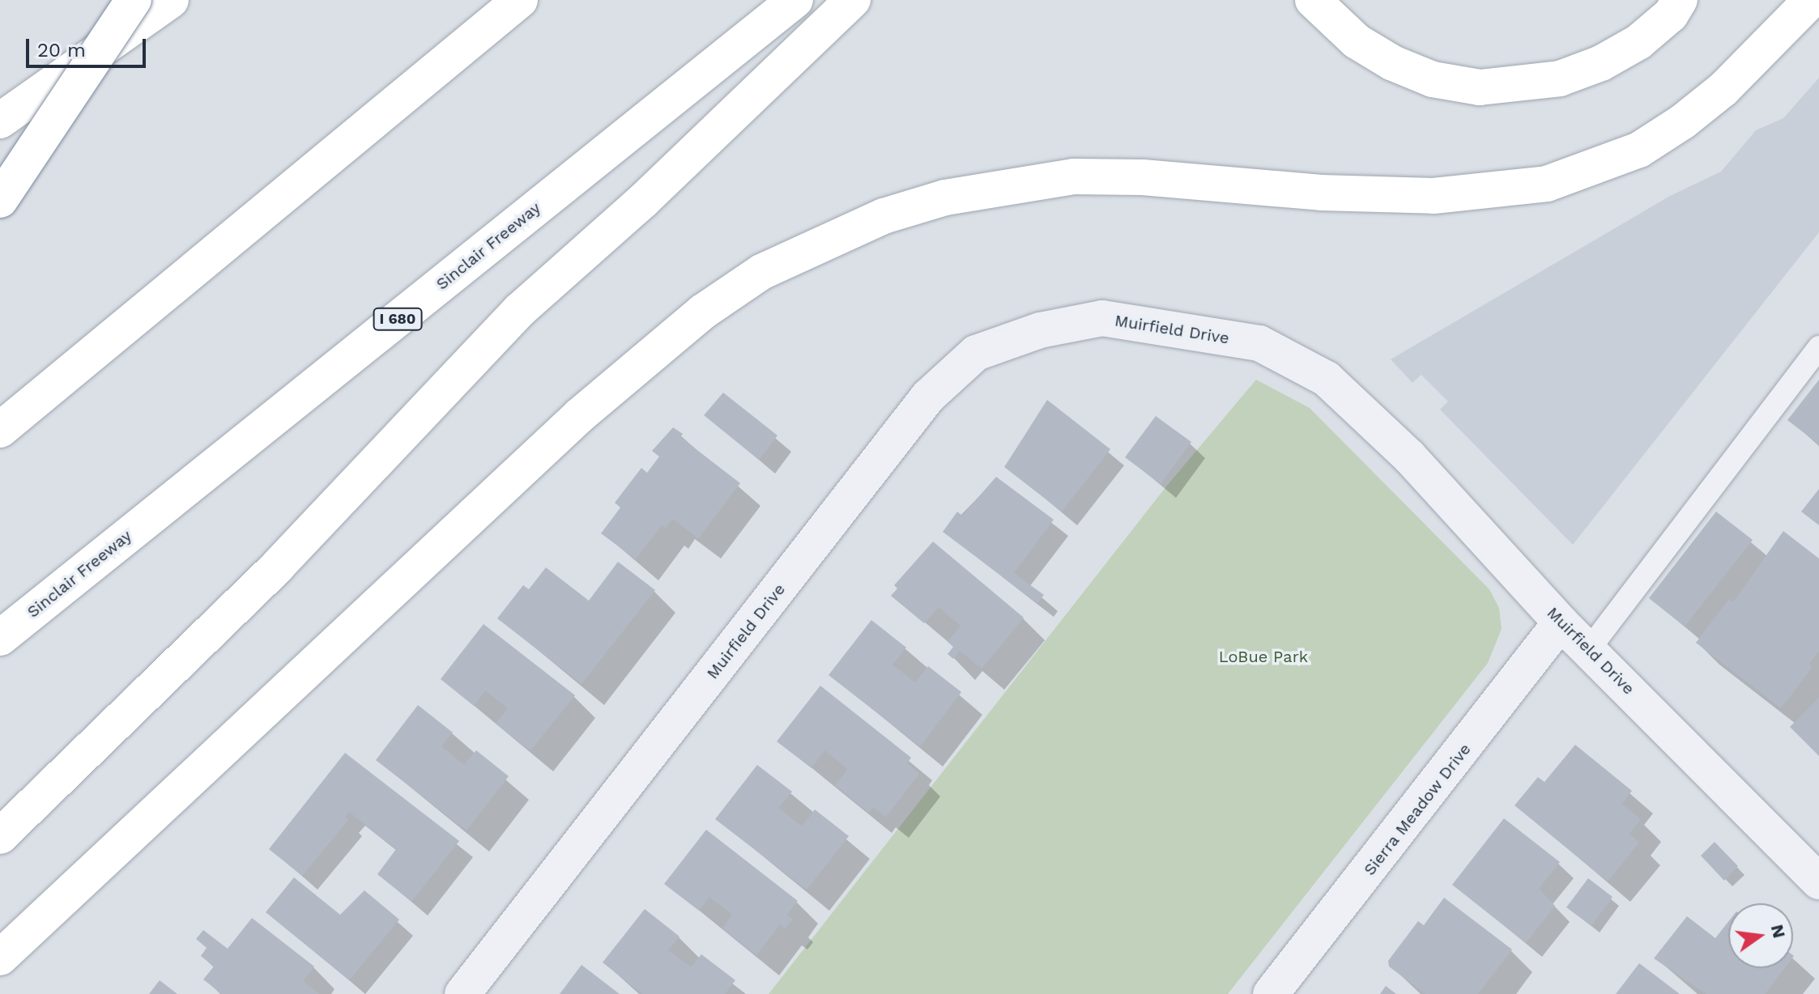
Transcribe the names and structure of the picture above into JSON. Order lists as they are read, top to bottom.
{
  "streets": {
    "highway": ["Sinclair Freeway", "I 680"],
    "street": ["Muirfield Drive", "Sierra Meadow Drive"]
  },
  "crossings": [
    ["Muirfield Drive", "Sierra Meadow Drive"]
  ],
  "parks": ["LoBue Park"],
  "scale_bar": "20 m",
  "north": "right"
}
